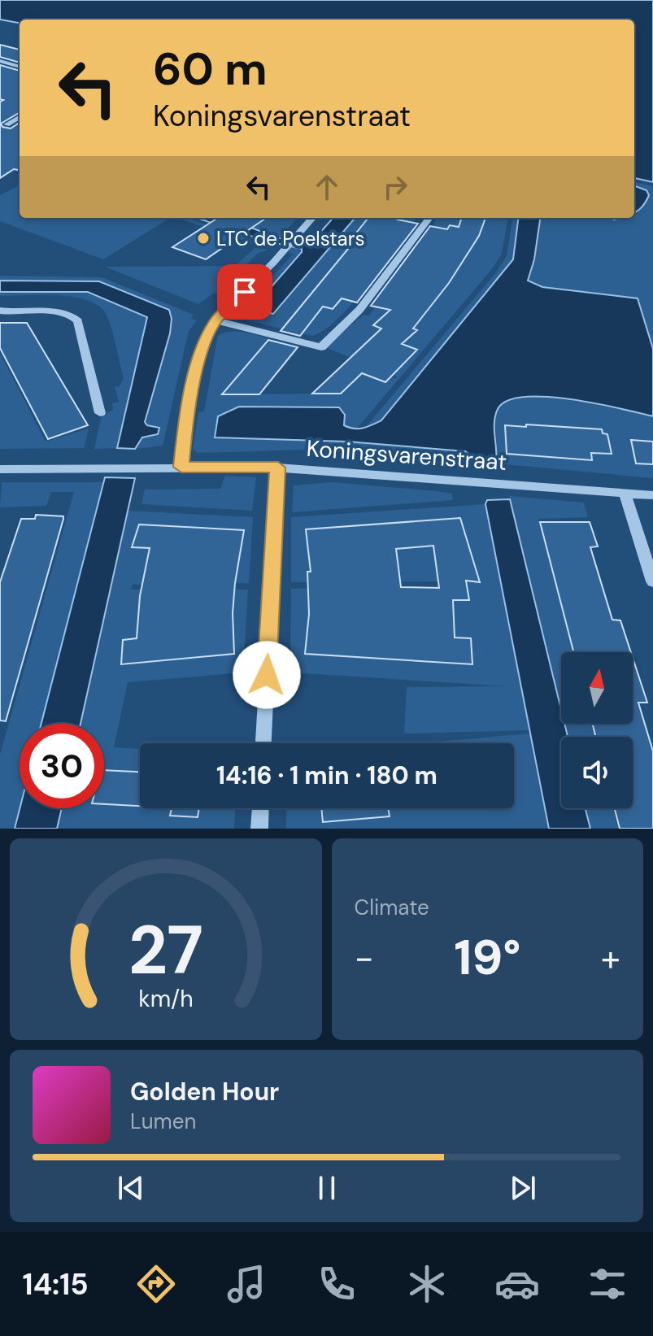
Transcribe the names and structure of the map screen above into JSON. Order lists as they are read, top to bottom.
{
  "streets": {
    "street": ["Koningsvarenstraat"]
  },
  "places": ["LTC de Poelstars"],
  "north": "top",
  "page": {
    "turn": ["60 m", "Koningsvarenstraat"],
    "limit": "30",
    "trip": "14:16 · 1 min · 180 m",
    "tile": "Climate",
    "heat": ["−", "19°", "+"],
    "song": ["Golden Hour", "Lumen"],
    "tabs": "14:15",
    "gauge": ["27", "km/h"]
  }
}
